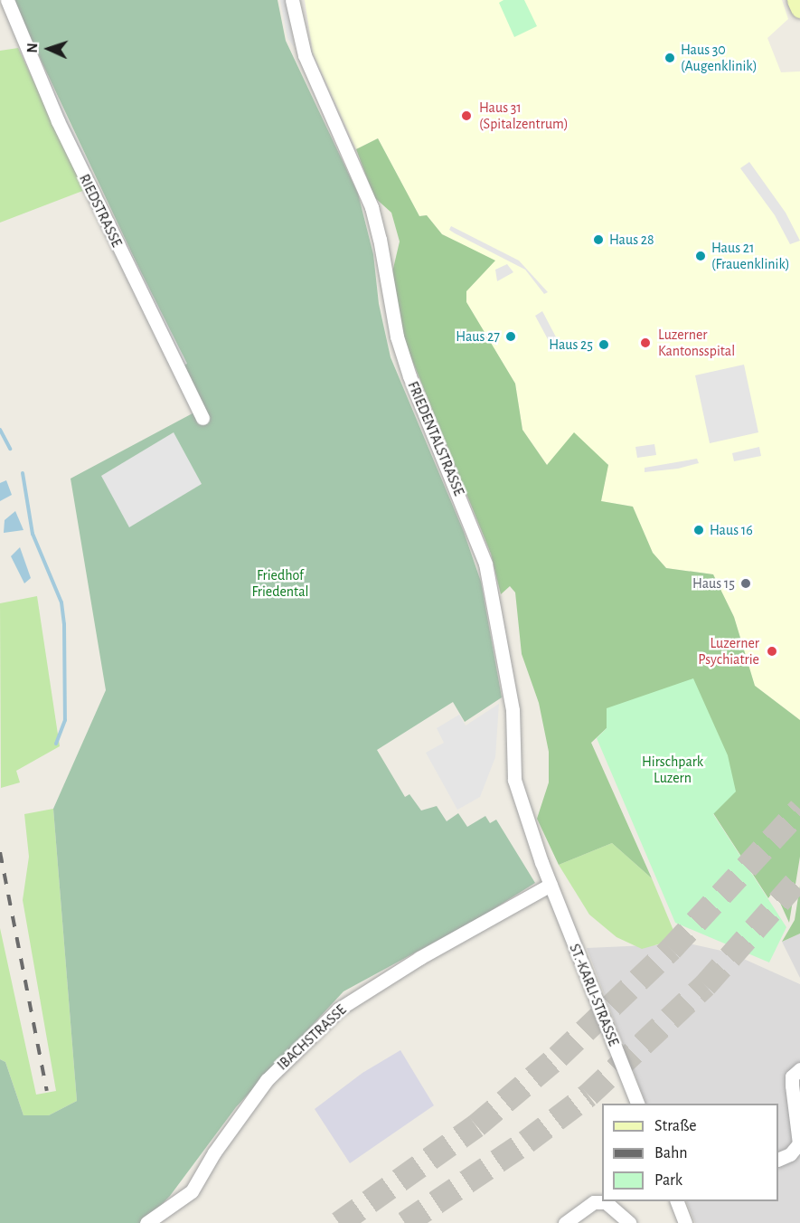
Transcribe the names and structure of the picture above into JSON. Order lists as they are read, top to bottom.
{
  "streets": {
    "street": [
      "RIEDSTRASSE",
      "FRIEDENTALSTRASSE",
      "ST.-KARLI-STRASSE",
      "IBACHSTRASSE"
    ]
  },
  "crossings": [
    ["FRIEDENTALSTRASSE", "ST.-KARLI-STRASSE"],
    ["FRIEDENTALSTRASSE", "IBACHSTRASSE"],
    ["ST.-KARLI-STRASSE", "IBACHSTRASSE"]
  ],
  "parks": ["Friedhof Friedental", "Hirschpark Luzern"],
  "places": [
    "Haus 30 (Augenklinik)",
    "Haus 31 (Spitalzentrum)",
    "Haus 28",
    "Haus 21 (Frauenklinik)",
    "Haus 27",
    "Luzerner Kantonsspital",
    "Haus 25",
    "Haus 16",
    "Haus 15",
    "Luzerner Psychiatrie"
  ],
  "legend": ["Straße", "Bahn", "Park"],
  "north": "left"
}
